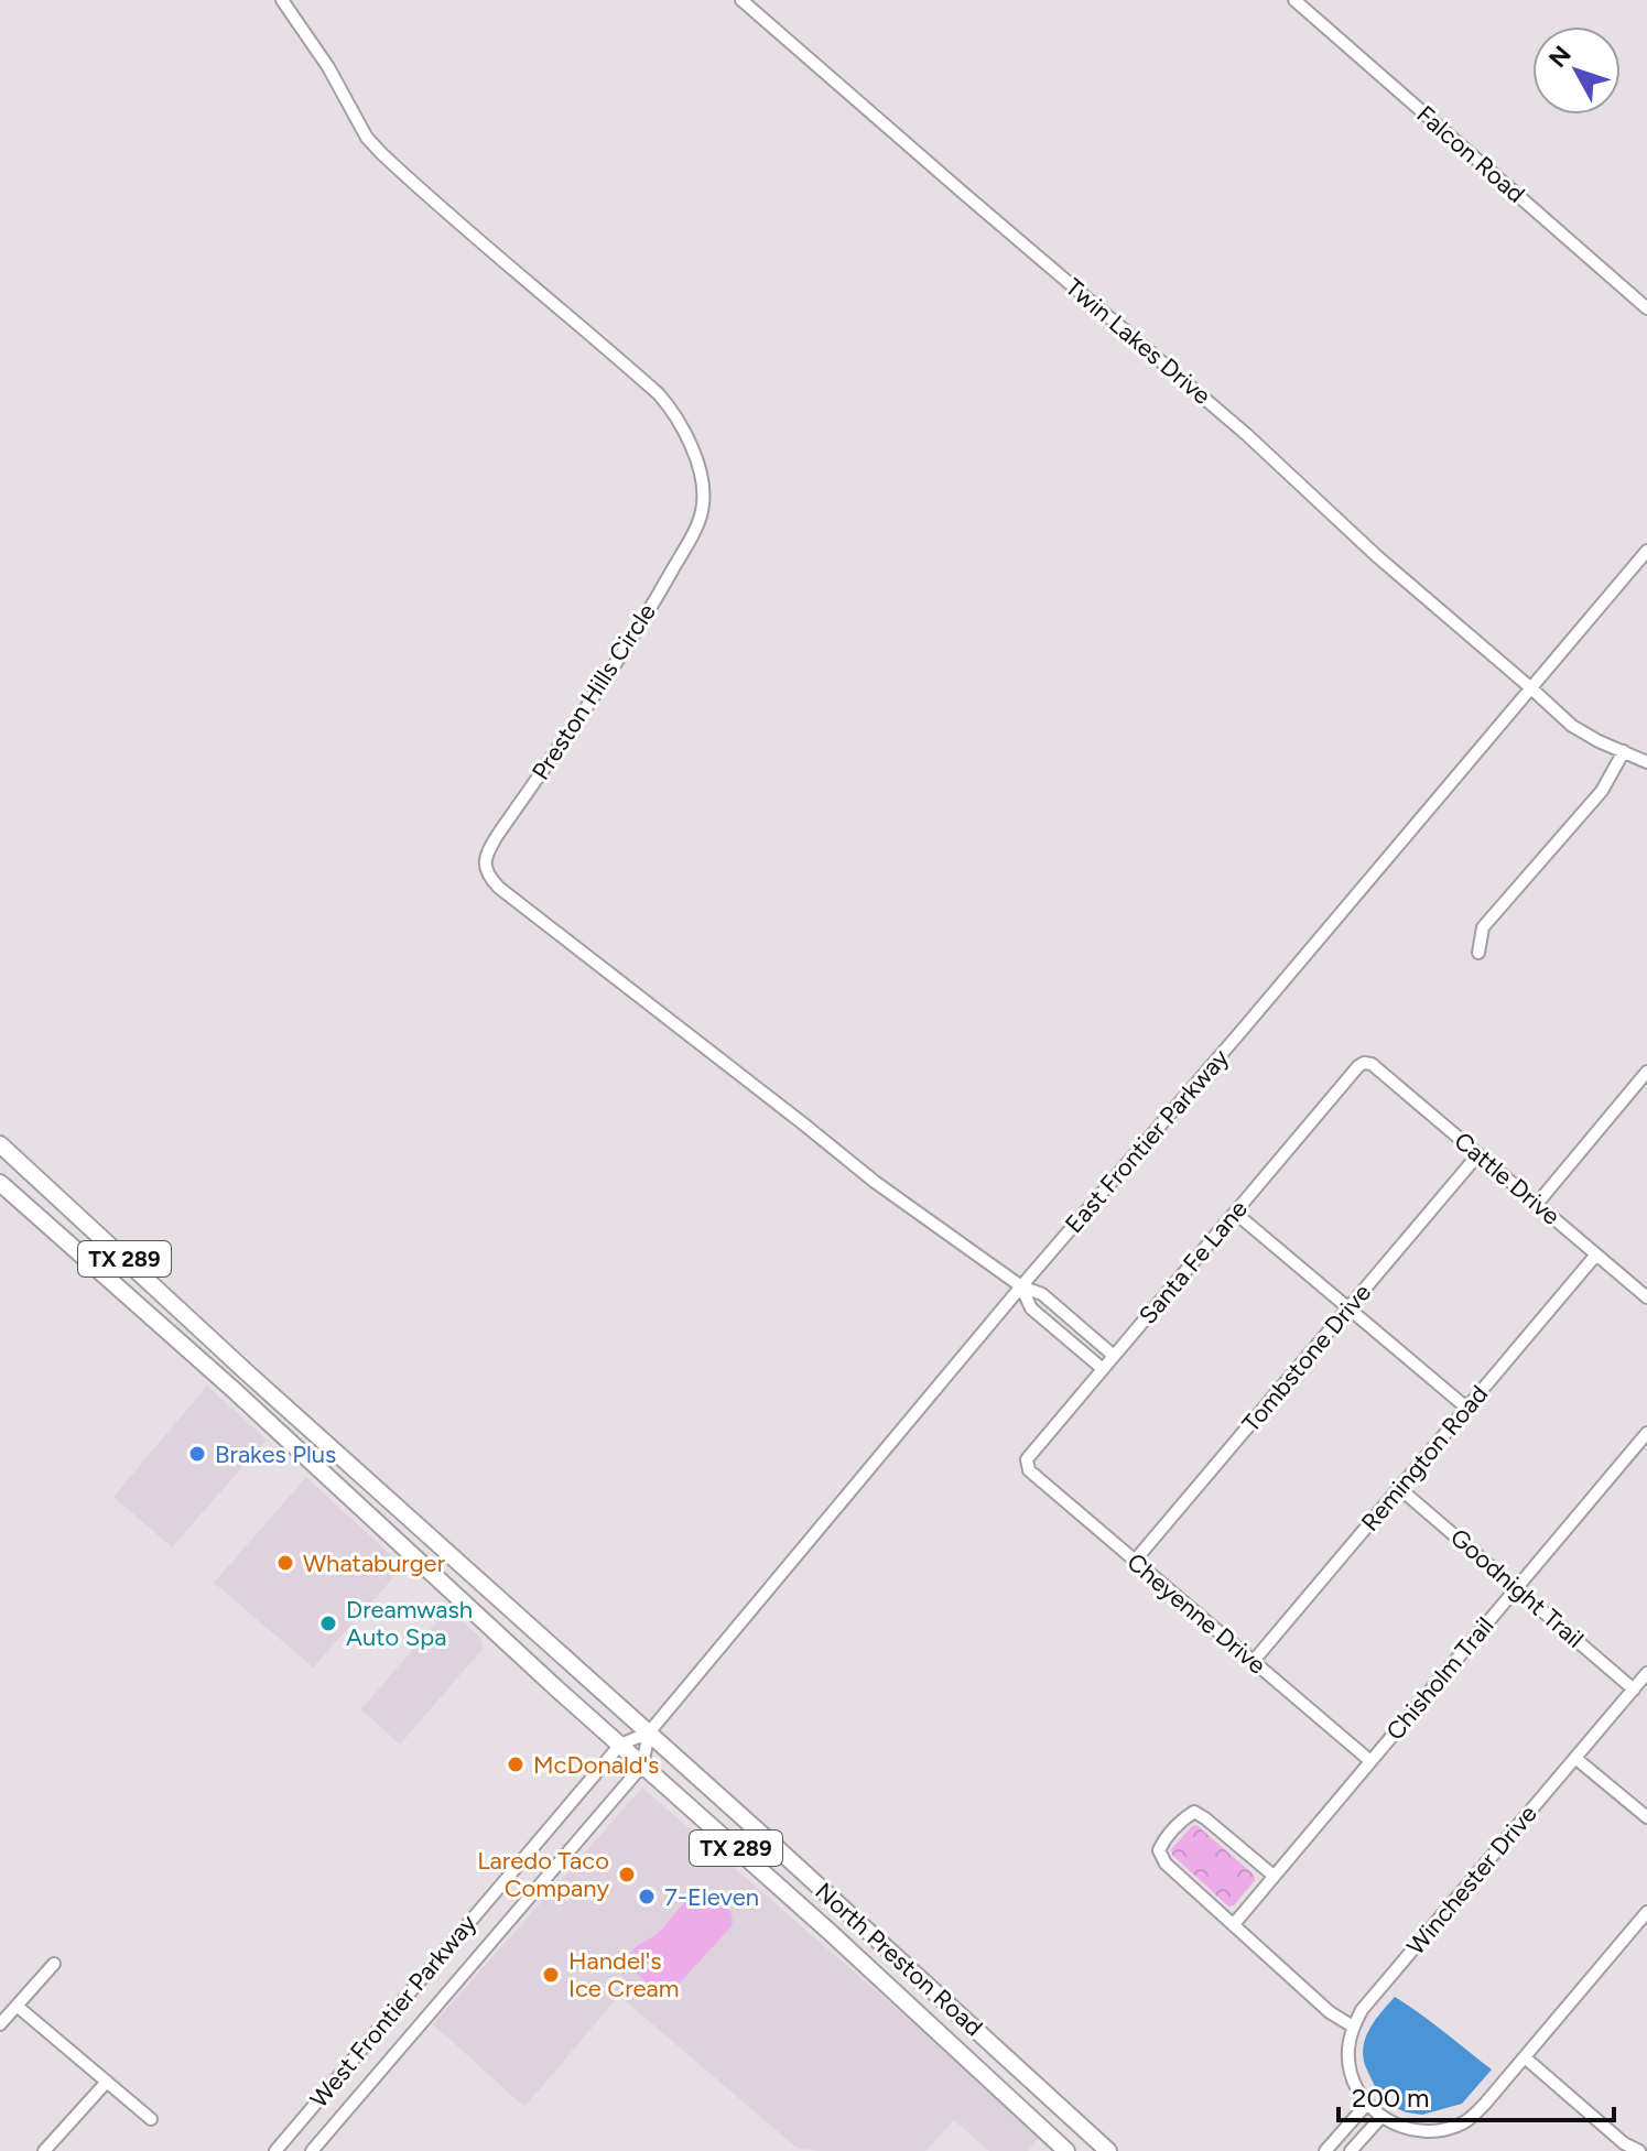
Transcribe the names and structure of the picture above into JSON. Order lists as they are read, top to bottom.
{
  "streets": {
    "main road": ["TX 289", "North Preston Road"],
    "street": [
      "Falcon Road",
      "Twin Lakes Drive",
      "Preston Hills Circle",
      "East Frontier Parkway",
      "Cattle Drive",
      "Santa Fe Lane",
      "Tombstone Drive",
      "Remington Road",
      "Goodnight Trail",
      "Cheyenne Drive",
      "Chisholm Trail",
      "Winchester Drive",
      "West Frontier Parkway"
    ]
  },
  "crossings": [
    ["Twin Lakes Drive", "East Frontier Parkway"],
    ["Preston Hills Circle", "East Frontier Parkway"],
    ["East Frontier Parkway", "TX 289"],
    ["East Frontier Parkway", "North Preston Road"],
    ["East Frontier Parkway", "West Frontier Parkway"],
    ["Cattle Drive", "Santa Fe Lane"],
    ["Cattle Drive", "Tombstone Drive"],
    ["Cattle Drive", "Remington Road"],
    ["TX 289", "North Preston Road"],
    ["TX 289", "West Frontier Parkway"],
    ["Santa Fe Lane", "Cheyenne Drive"],
    ["Tombstone Drive", "Cheyenne Drive"],
    ["Remington Road", "Goodnight Trail"],
    ["Remington Road", "Cheyenne Drive"],
    ["Goodnight Trail", "Chisholm Trail"],
    ["Goodnight Trail", "Winchester Drive"],
    ["Cheyenne Drive", "Chisholm Trail"],
    ["North Preston Road", "West Frontier Parkway"]
  ],
  "places": [
    "Brakes Plus",
    "Whataburger",
    "Dreamwash Auto Spa",
    "McDonald's",
    "Laredo Taco Company",
    "7-Eleven",
    "Handel's Ice Cream"
  ],
  "scale_bar": "200 m",
  "north": "top left"
}
